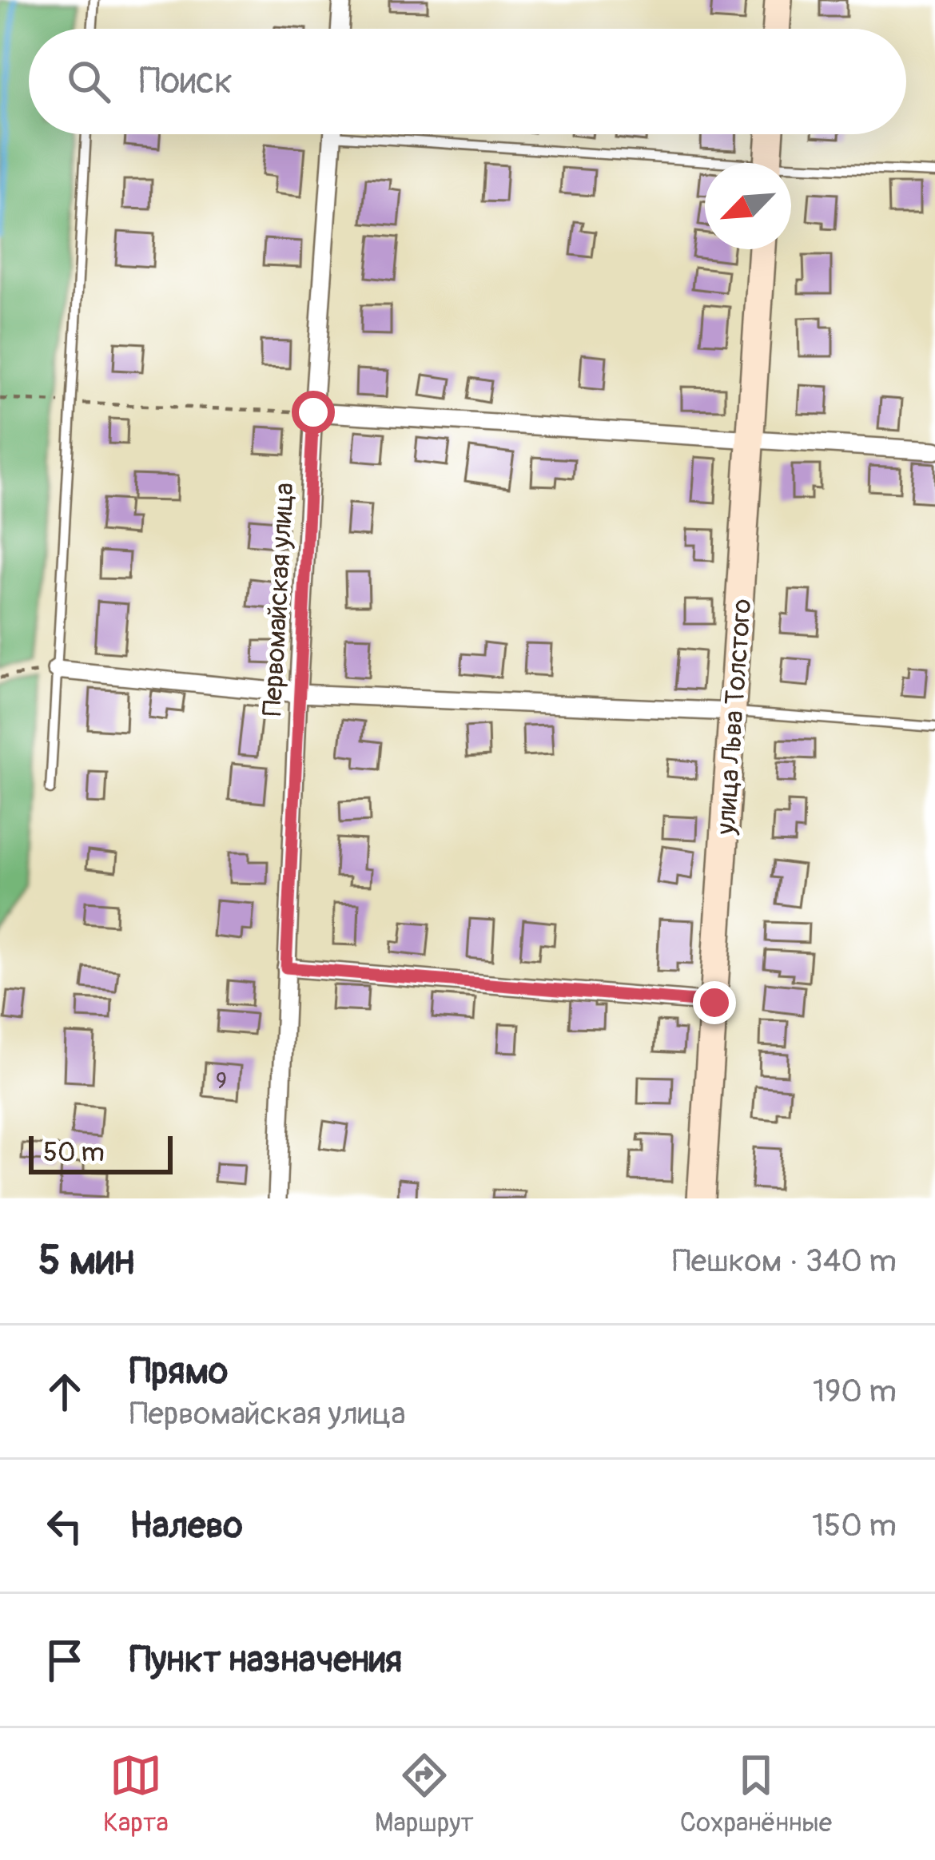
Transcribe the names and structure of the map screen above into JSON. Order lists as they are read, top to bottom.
{
  "streets": {
    "street": ["Первомайская улица", "улица Льва Толстого"]
  },
  "house_numbers": ["9"],
  "scale_bar": "50 m",
  "north": "bottom left",
  "page": {
    "search": "Поиск",
    "scale": "50 m",
    "heading": ["5 мин", "Пешком · 340 m"],
    "list": [
      ["Прямо", "Первомайская улица", "190 m"],
      ["Налево", "150 m"],
      "Пункт назначения"
    ],
    "nav": ["Карта", "Маршрут", "Сохранённые"]
  }
}
